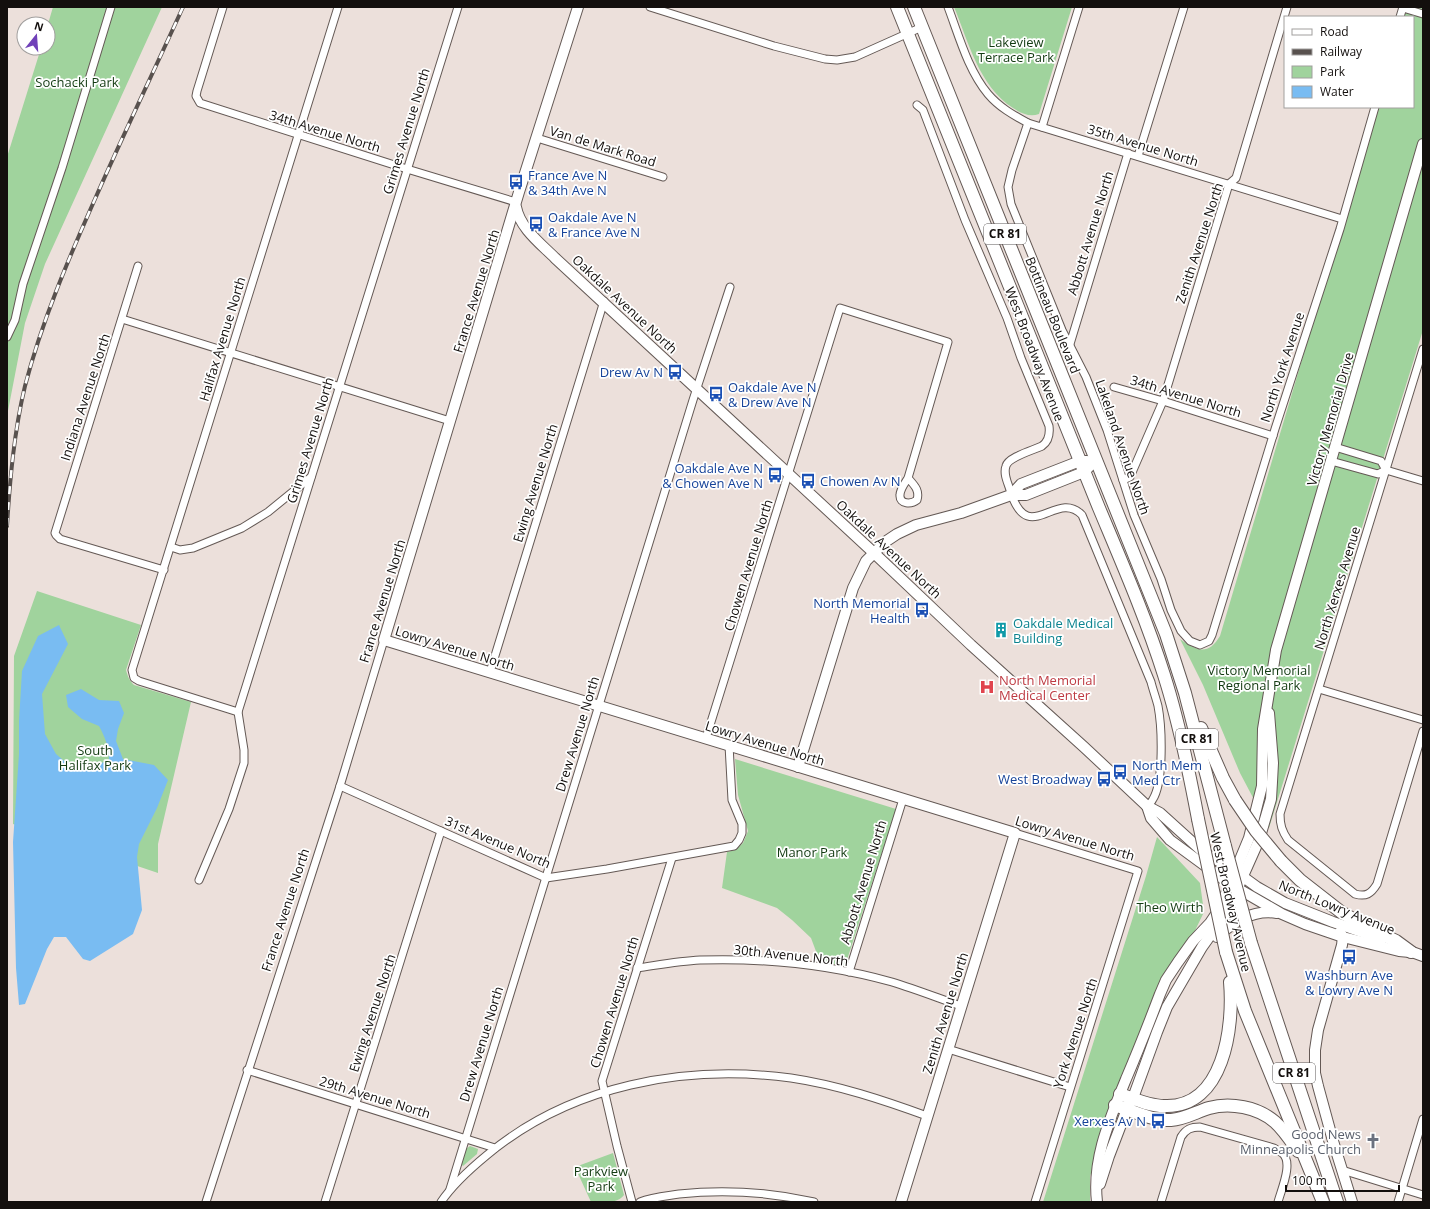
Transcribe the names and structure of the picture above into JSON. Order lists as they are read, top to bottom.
{
  "streets": {
    "main road": ["CR 81", "Bottineau Boulevard", "West Broadway Avenue"],
    "street": [
      "34th Avenue North",
      "Grimes Avenue North",
      "35th Avenue North",
      "Van de Mark Road",
      "Abbott Avenue North",
      "Zenith Avenue North",
      "France Avenue North",
      "Oakdale Avenue North",
      "Halifax Avenue North",
      "North York Avenue",
      "Indiana Avenue North",
      "Victory Memorial Drive",
      "Lakeland Avenue North",
      "Ewing Avenue North",
      "Chowen Avenue North",
      "North Xerxes Avenue",
      "Lowry Avenue North",
      "Drew Avenue North",
      "31st Avenue North",
      "North Lowry Avenue",
      "30th Avenue North",
      "York Avenue North",
      "29th Avenue North"
    ]
  },
  "crossings": [
    ["34th Avenue North", "Grimes Avenue North"],
    ["34th Avenue North", "Zenith Avenue North"],
    ["34th Avenue North", "France Avenue North"],
    ["34th Avenue North", "Oakdale Avenue North"],
    ["34th Avenue North", "Halifax Avenue North"],
    ["34th Avenue North", "North York Avenue"],
    ["Grimes Avenue North", "Halifax Avenue North"],
    ["35th Avenue North", "Abbott Avenue North"],
    ["35th Avenue North", "Zenith Avenue North"],
    ["35th Avenue North", "North York Avenue"],
    ["35th Avenue North", "Lakeland Avenue North"],
    ["Van de Mark Road", "France Avenue North"],
    ["Abbott Avenue North", "Lakeland Avenue North"],
    ["Abbott Avenue North", "Lowry Avenue North"],
    ["Abbott Avenue North", "30th Avenue North"],
    ["CR 81", "West Broadway Avenue"],
    ["Zenith Avenue North", "Lakeland Avenue North"],
    ["Zenith Avenue North", "Lowry Avenue North"],
    ["Zenith Avenue North", "30th Avenue North"],
    ["France Avenue North", "Oakdale Avenue North"],
    ["France Avenue North", "Lowry Avenue North"],
    ["France Avenue North", "31st Avenue North"],
    ["France Avenue North", "29th Avenue North"],
    ["Oakdale Avenue North", "West Broadway Avenue"],
    ["Oakdale Avenue North", "Victory Memorial Drive"],
    ["Oakdale Avenue North", "Ewing Avenue North"],
    ["Oakdale Avenue North", "Chowen Avenue North"],
    ["Oakdale Avenue North", "Drew Avenue North"],
    ["Oakdale Avenue North", "North Lowry Avenue"],
    ["Bottineau Boulevard", "West Broadway Avenue"],
    ["Halifax Avenue North", "Indiana Avenue North"],
    ["North York Avenue", "Lakeland Avenue North"],
    ["Victory Memorial Drive", "North Lowry Avenue"],
    ["Ewing Avenue North", "Lowry Avenue North"],
    ["Ewing Avenue North", "31st Avenue North"],
    ["Ewing Avenue North", "29th Avenue North"],
    ["Chowen Avenue North", "Lowry Avenue North"],
    ["Chowen Avenue North", "31st Avenue North"],
    ["Chowen Avenue North", "30th Avenue North"],
    ["Lowry Avenue North", "Drew Avenue North"],
    ["Lowry Avenue North", "31st Avenue North"],
    ["Lowry Avenue North", "York Avenue North"],
    ["Drew Avenue North", "31st Avenue North"],
    ["Drew Avenue North", "29th Avenue North"]
  ],
  "parks": [
    "Lakeview Terrace Park",
    "Sochacki Park",
    "Victory Memorial Regional Park",
    "South Halifax Park",
    "Manor Park",
    "Theo Wirth",
    "Parkview Park"
  ],
  "places": {
    "bus stop": [
      "France Ave N & 34th Ave N",
      "Oakdale Ave N & France Ave N",
      "Drew Av N",
      "Oakdale Ave N & Drew Ave N",
      "Oakdale Ave N & Chowen Ave N",
      "Chowen Av N",
      "North Memorial Health",
      "North Mem Med Ctr",
      "West Broadway",
      "Washburn Ave & Lowry Ave N",
      "Xerxes Av N"
    ],
    "building": ["Oakdale Medical Building"],
    "hospital": ["North Memorial Medical Center"],
    "church": ["Good News Minneapolis Church"]
  },
  "legend": [
    "Road",
    "Railway",
    "Park",
    "Water"
  ],
  "scale_bar": "100 m",
  "north": "top"
}
